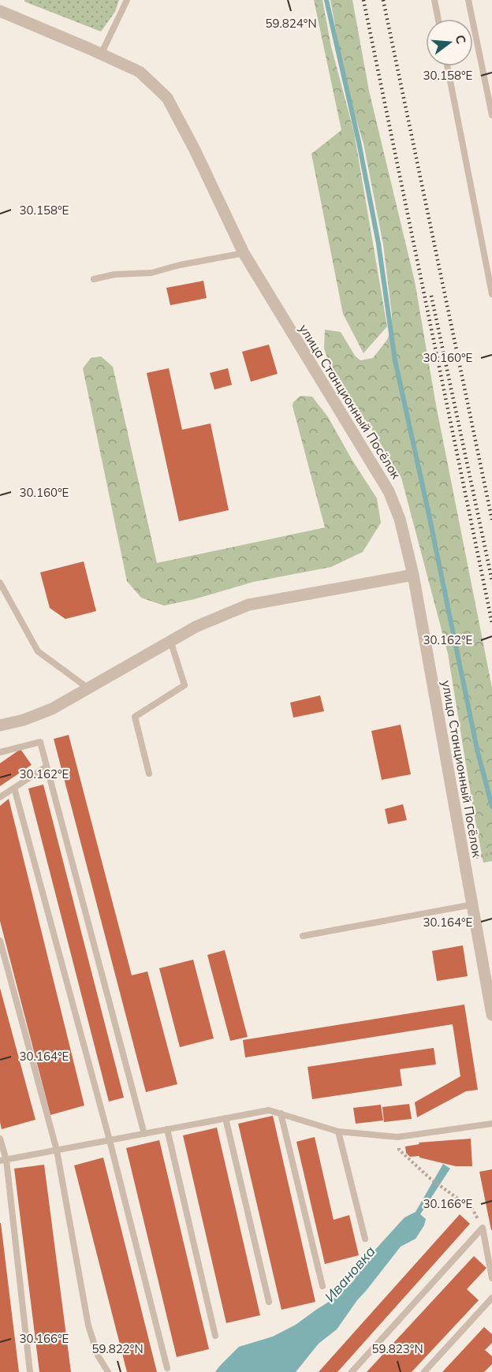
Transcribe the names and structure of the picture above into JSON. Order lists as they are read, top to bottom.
{
  "streets": {
    "street": ["улица Станционный Посёлок"]
  },
  "water": ["Ивановка"],
  "north": "right",
  "coordinates": [
    "59.824°N",
    "30.158°E",
    "30.160°E",
    "30.162°E",
    "30.164°E",
    "30.166°E",
    "59.822°N",
    "59.823°N"
  ]
}
